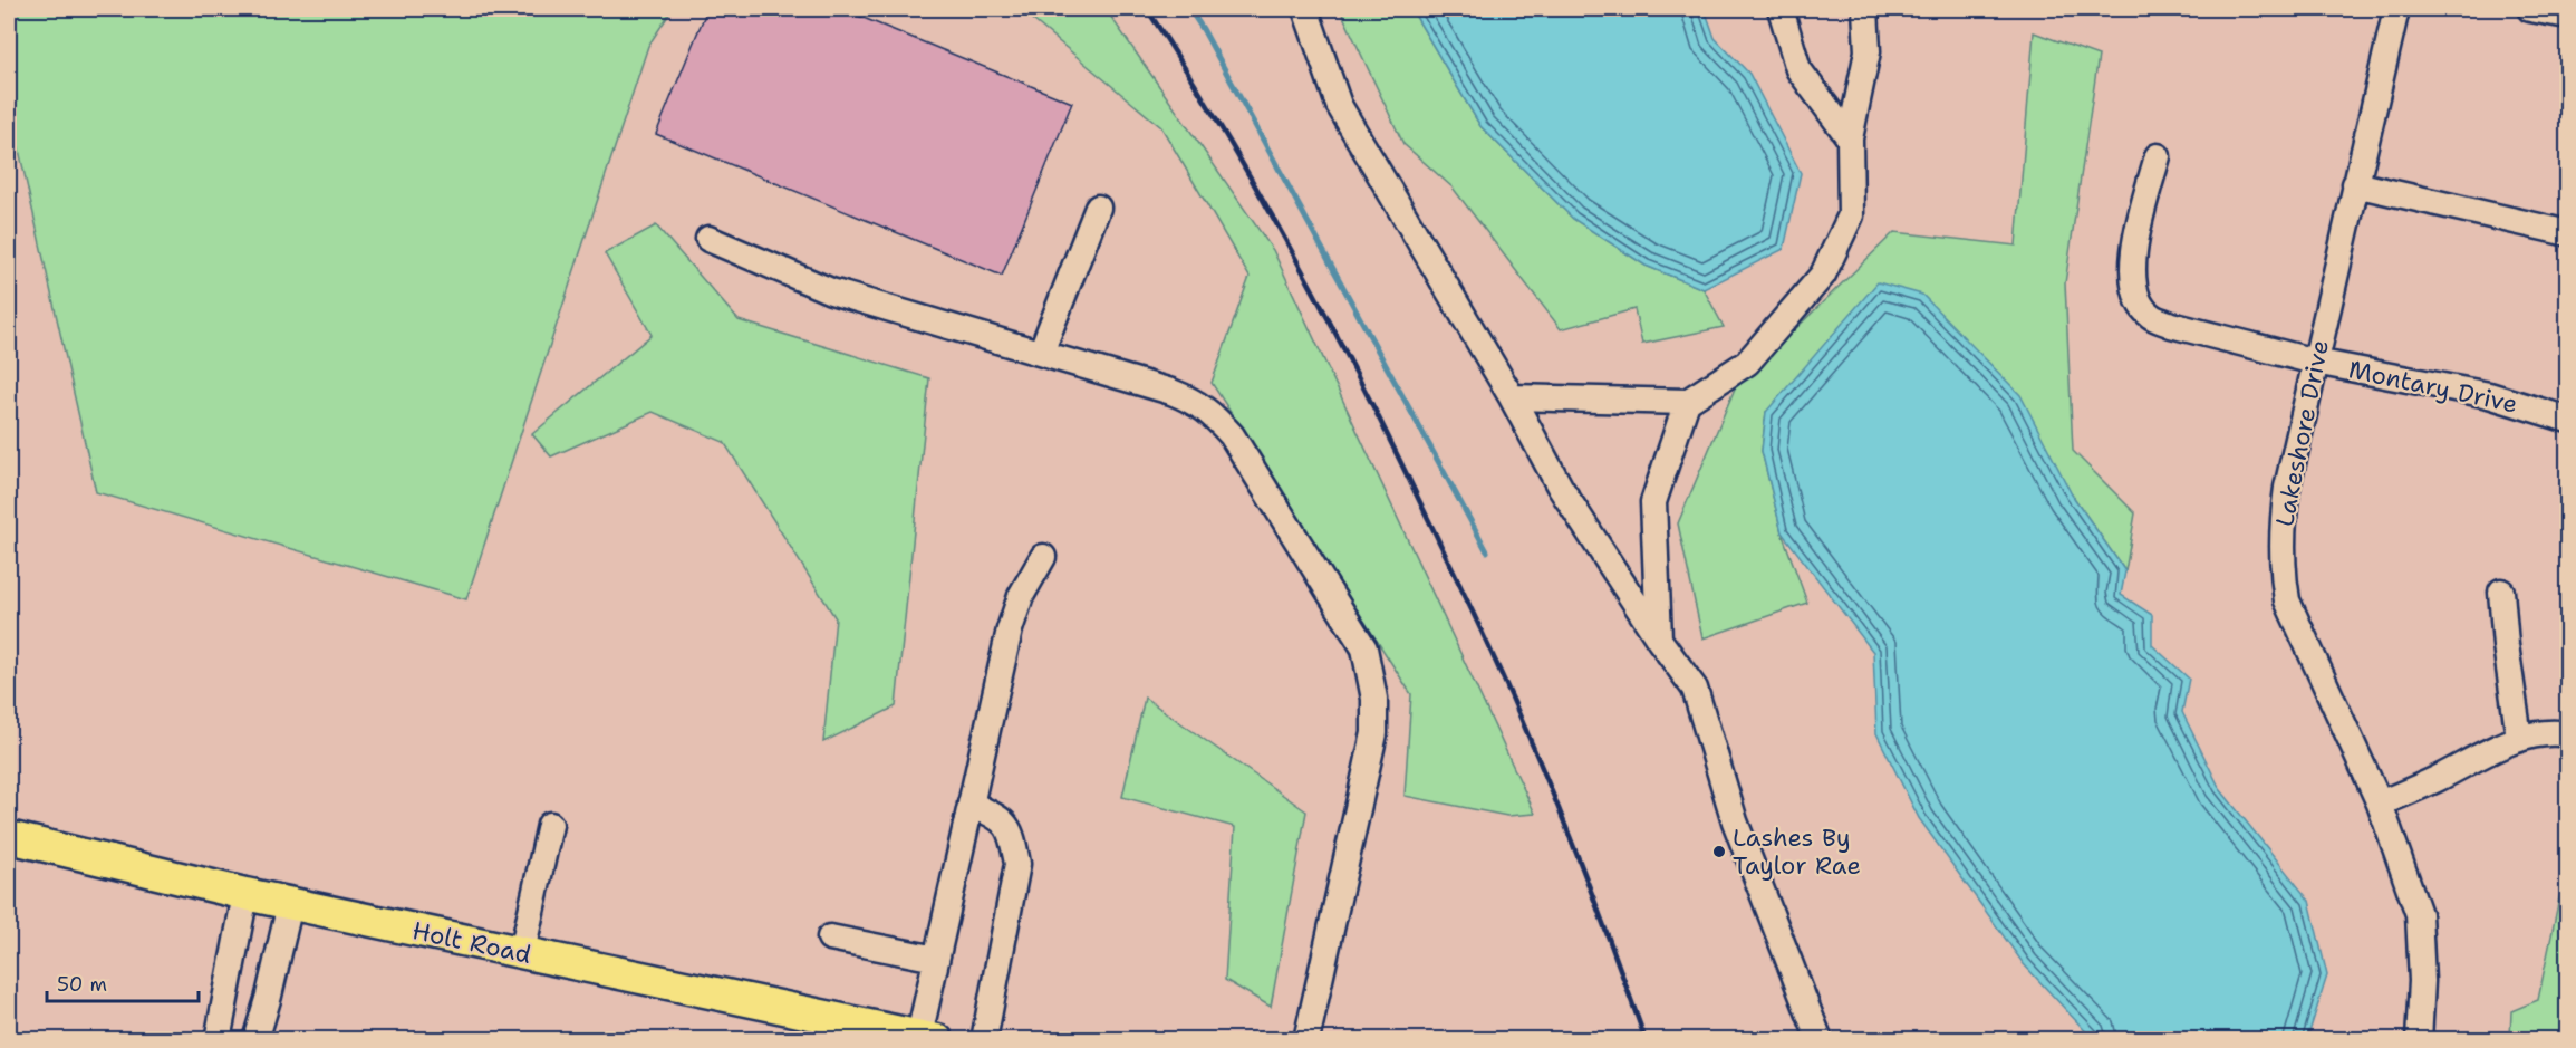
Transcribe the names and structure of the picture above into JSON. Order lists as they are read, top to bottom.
{
  "streets": {
    "main road": ["Holt Road"],
    "street": ["Montary Drive", "Lakeshore Drive"]
  },
  "crossings": [
    ["Montary Drive", "Lakeshore Drive"]
  ],
  "places": ["Lashes By Taylor Rae"],
  "scale_bar": "50 m"
}
